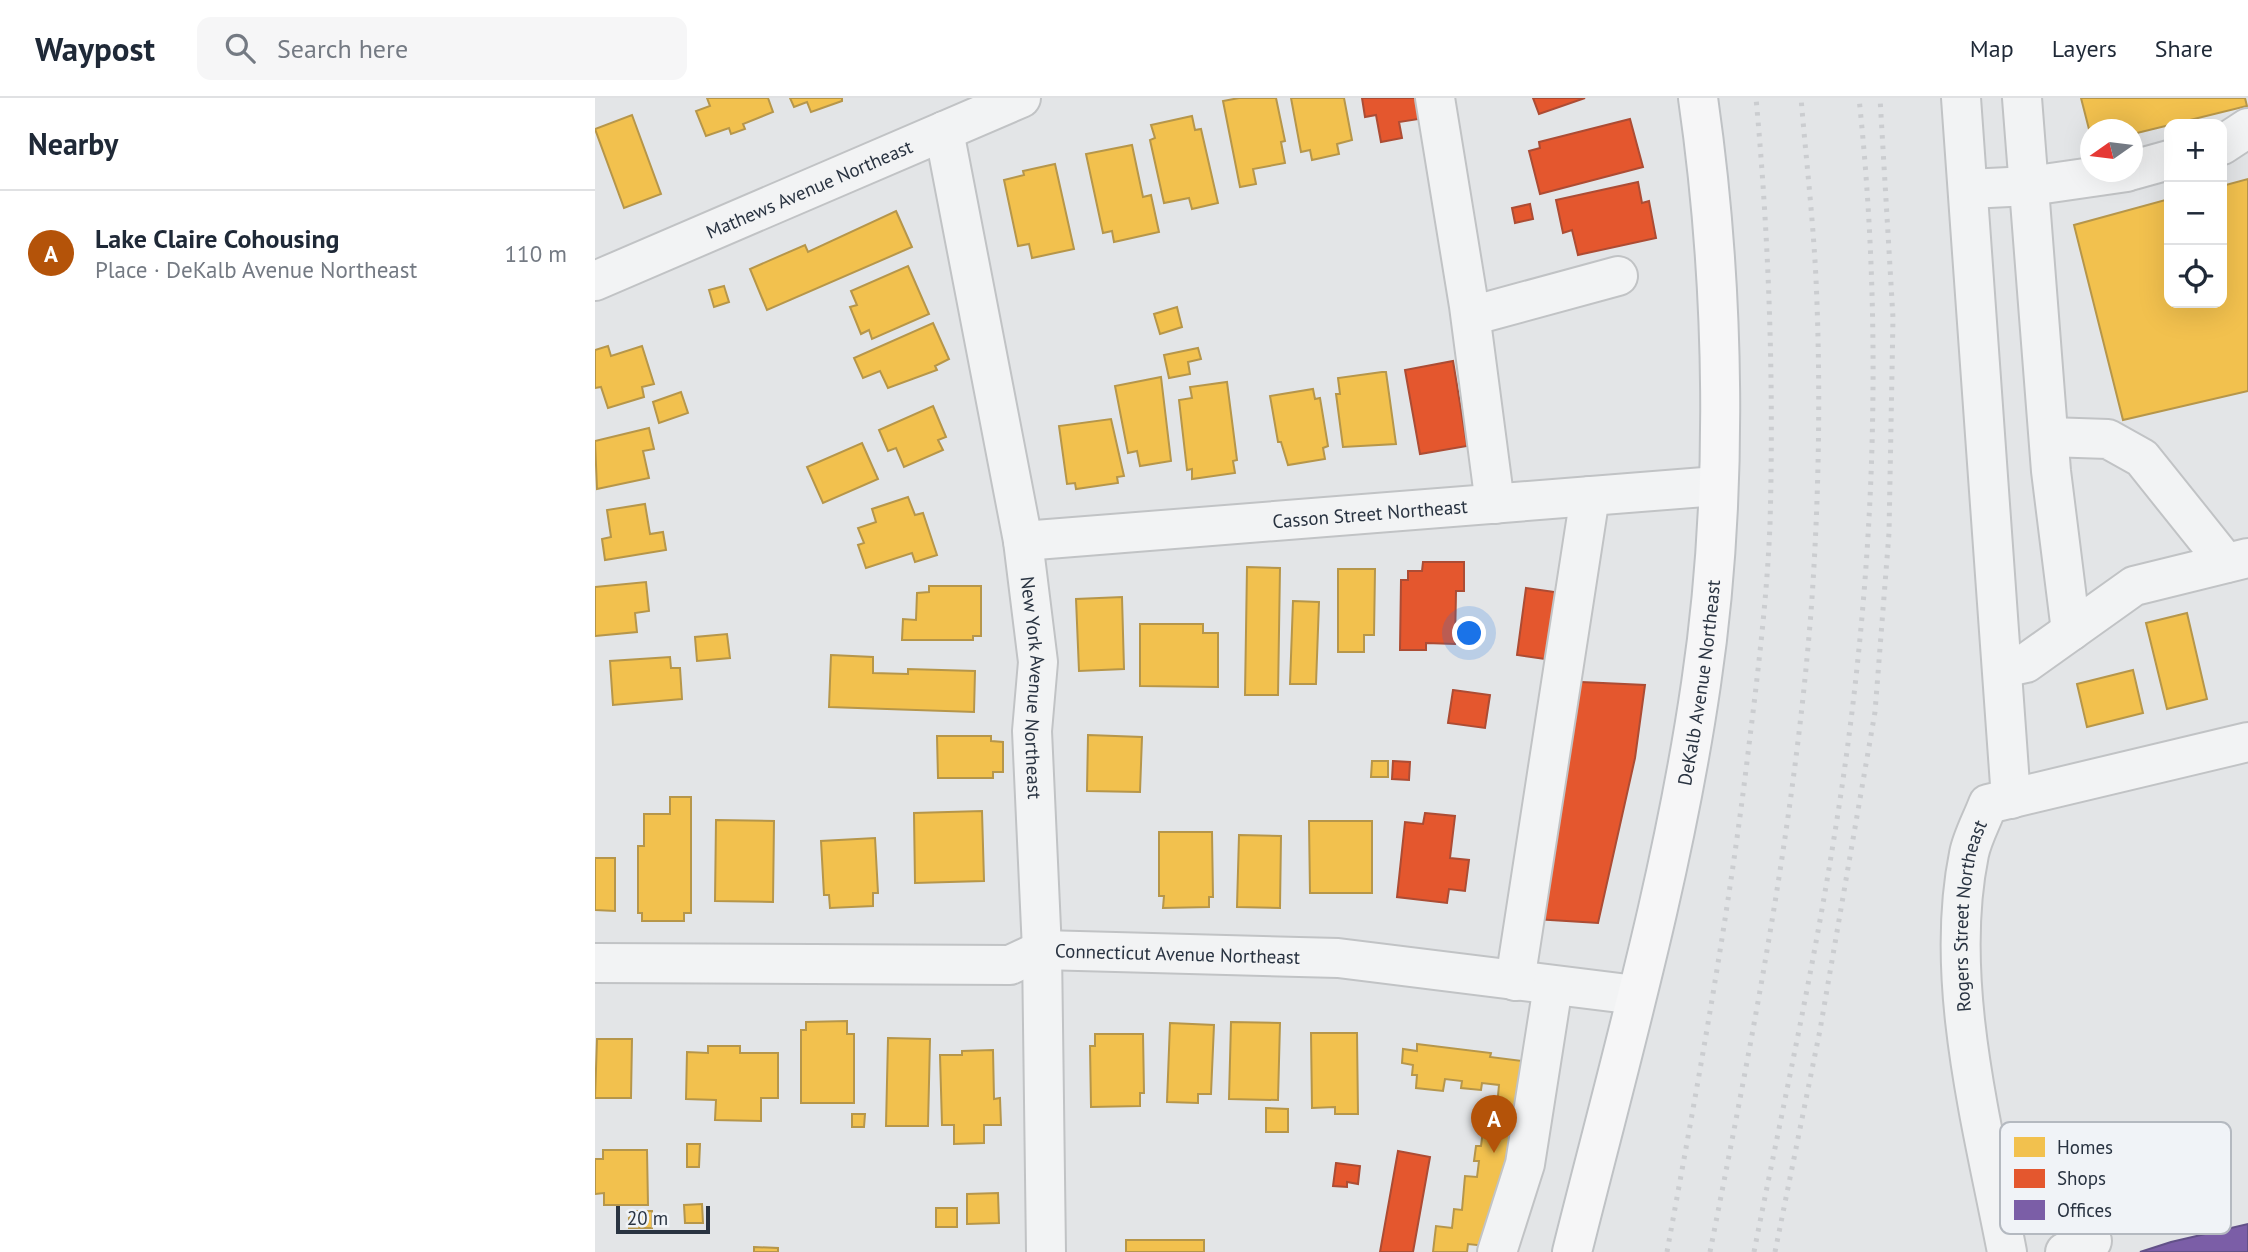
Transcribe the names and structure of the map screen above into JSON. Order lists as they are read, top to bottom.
{
  "streets": {
    "main road": ["DeKalb Avenue Northeast"],
    "street": [
      "Mathews Avenue Northeast",
      "Casson Street Northeast",
      "New York Avenue Northeast",
      "Rogers Street Northeast",
      "Connecticut Avenue Northeast"
    ]
  },
  "crossings": [
    ["Mathews Avenue Northeast", "New York Avenue Northeast"],
    ["Casson Street Northeast", "DeKalb Avenue Northeast"],
    ["Casson Street Northeast", "New York Avenue Northeast"],
    ["DeKalb Avenue Northeast", "Connecticut Avenue Northeast"],
    ["New York Avenue Northeast", "Connecticut Avenue Northeast"]
  ],
  "legend": ["Homes", "Shops", "Offices"],
  "scale_bar": "20 m",
  "north": "left",
  "page": {
    "header": "Waypost",
    "search": "Search here",
    "nav": ["Map", "Layers", "Share"],
    "heading": "Nearby",
    "map_buttons": ["+", "−"],
    "list": [
      {
        "mark": "A",
        "name": "Lake Claire Cohousing",
        "note": "Place · DeKalb Avenue Northeast",
        "value": "110 m"
      }
    ],
    "pins": "A",
    "scale": "20 m"
  }
}
